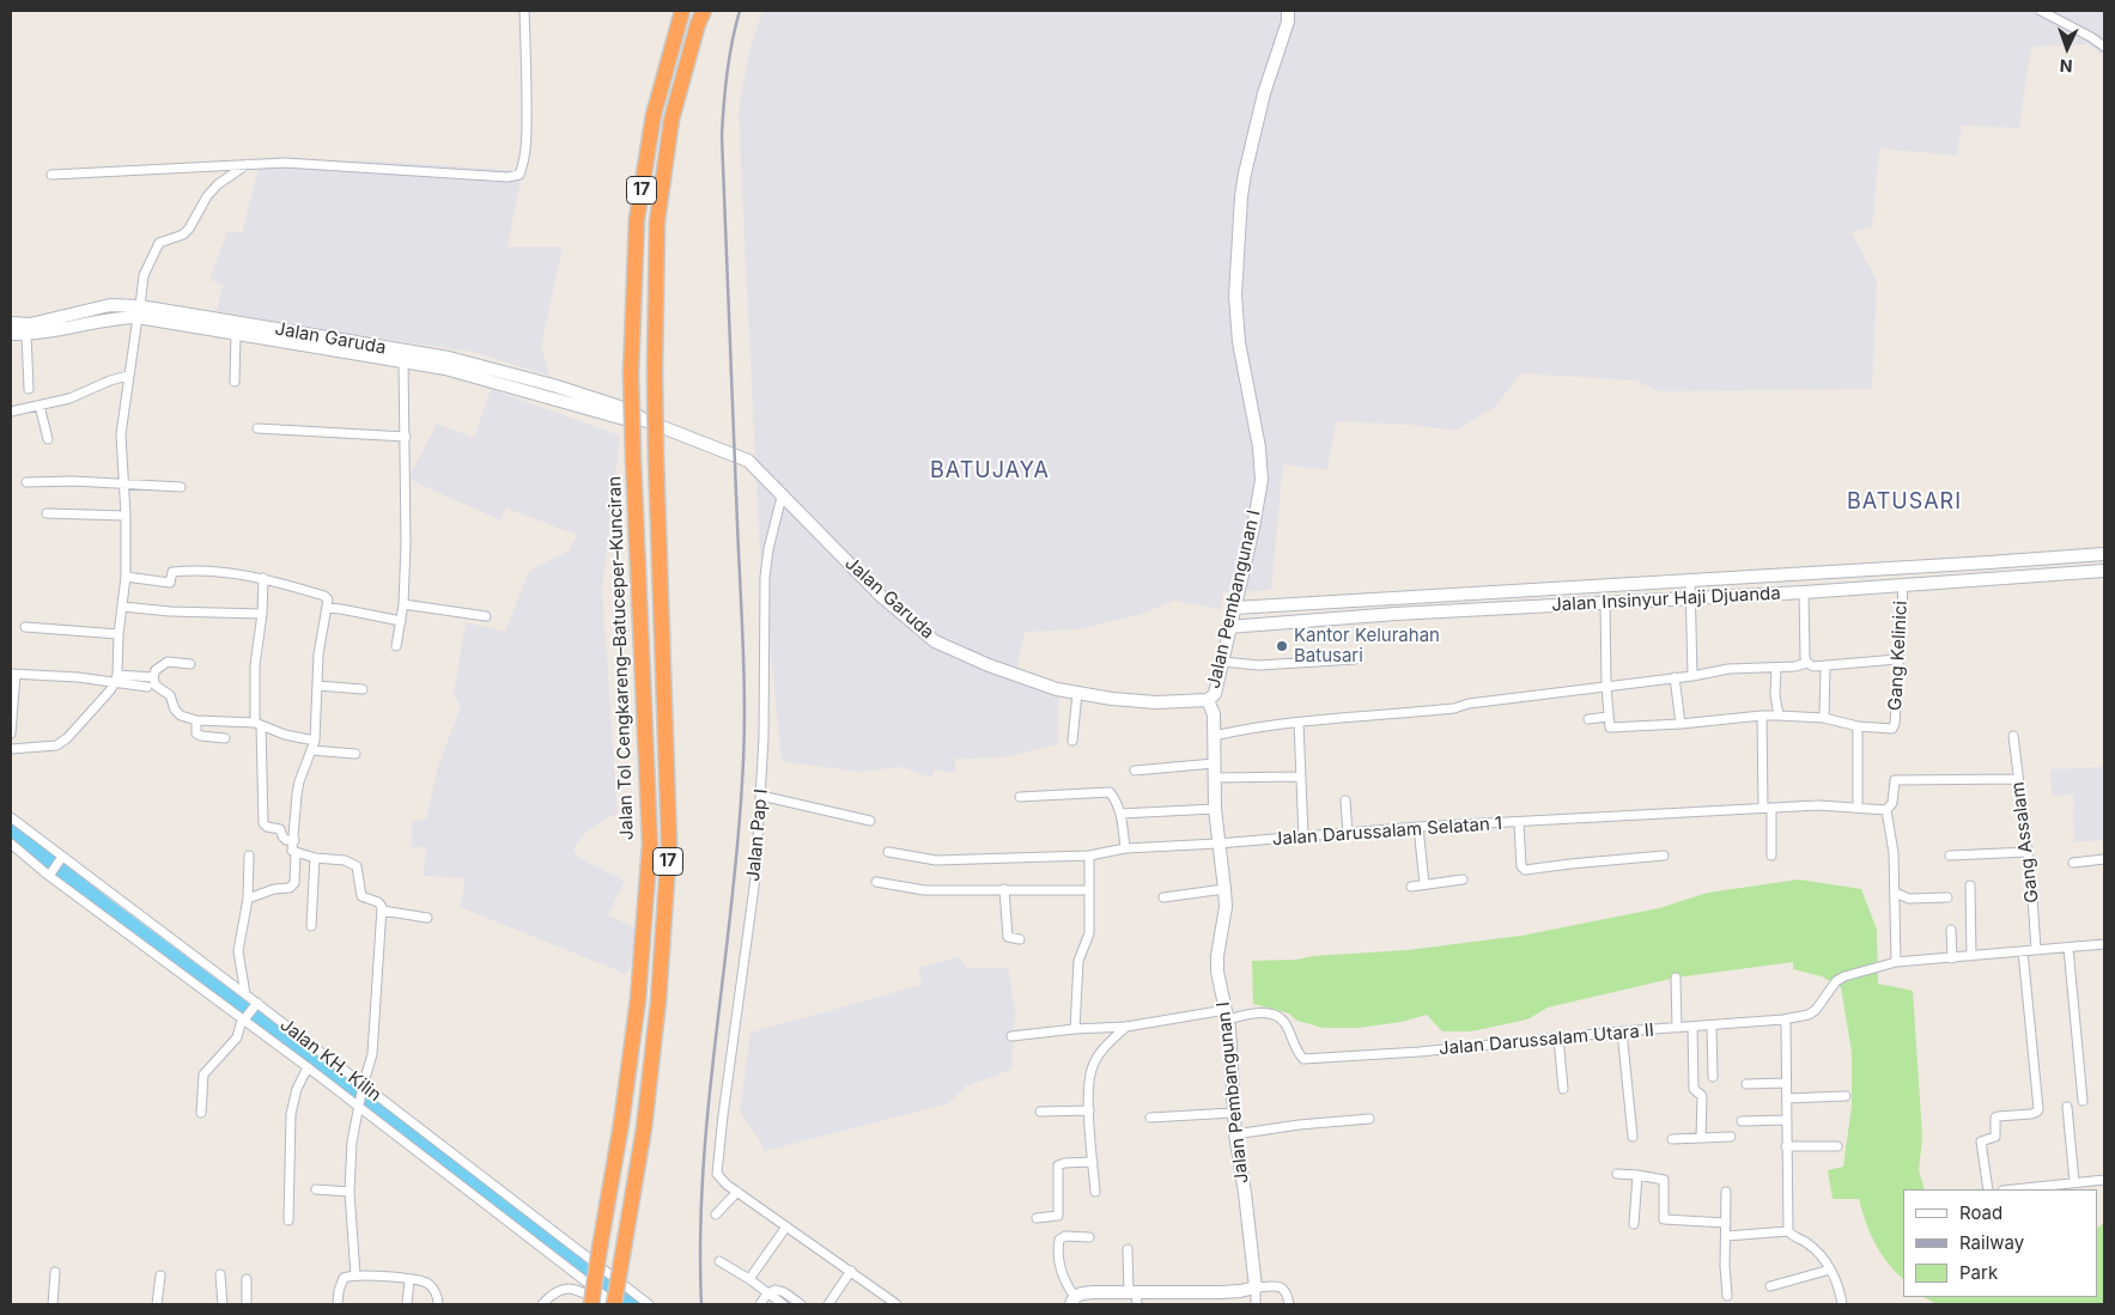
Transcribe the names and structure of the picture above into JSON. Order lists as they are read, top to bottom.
{
  "streets": {
    "highway": ["17", "Jalan Tol Cengkareng–Batuceper–Kunciran"],
    "main road": ["Jalan Garuda", "Jalan Pembangunan I", "Jalan Insinyur Haji Djuanda"],
    "street": [
      "Gang Kelinici",
      "Jalan Darussalam Selatan 1",
      "Jalan Pap I",
      "Gang Assalam",
      "Jalan Darussalam Utara II",
      "Jalan KH. Kilin"
    ]
  },
  "crossings": [
    ["17", "Jalan KH. Kilin"],
    ["Jalan Garuda", "Jalan Pembangunan I"],
    ["Jalan Garuda", "Jalan Pap I"],
    ["Jalan Pembangunan I", "Jalan Insinyur Haji Djuanda"],
    ["Jalan Pembangunan I", "Jalan Darussalam Selatan 1"],
    ["Jalan Pembangunan I", "Jalan Darussalam Utara II"],
    ["Jalan Insinyur Haji Djuanda", "Gang Kelinici"],
    ["Gang Assalam", "Jalan Darussalam Utara II"]
  ],
  "districts": ["BATUJAYA", "BATUSARI"],
  "places": ["Kantor Kelurahan Batusari"],
  "legend": ["Road", "Railway", "Park"],
  "north": "bottom"
}
